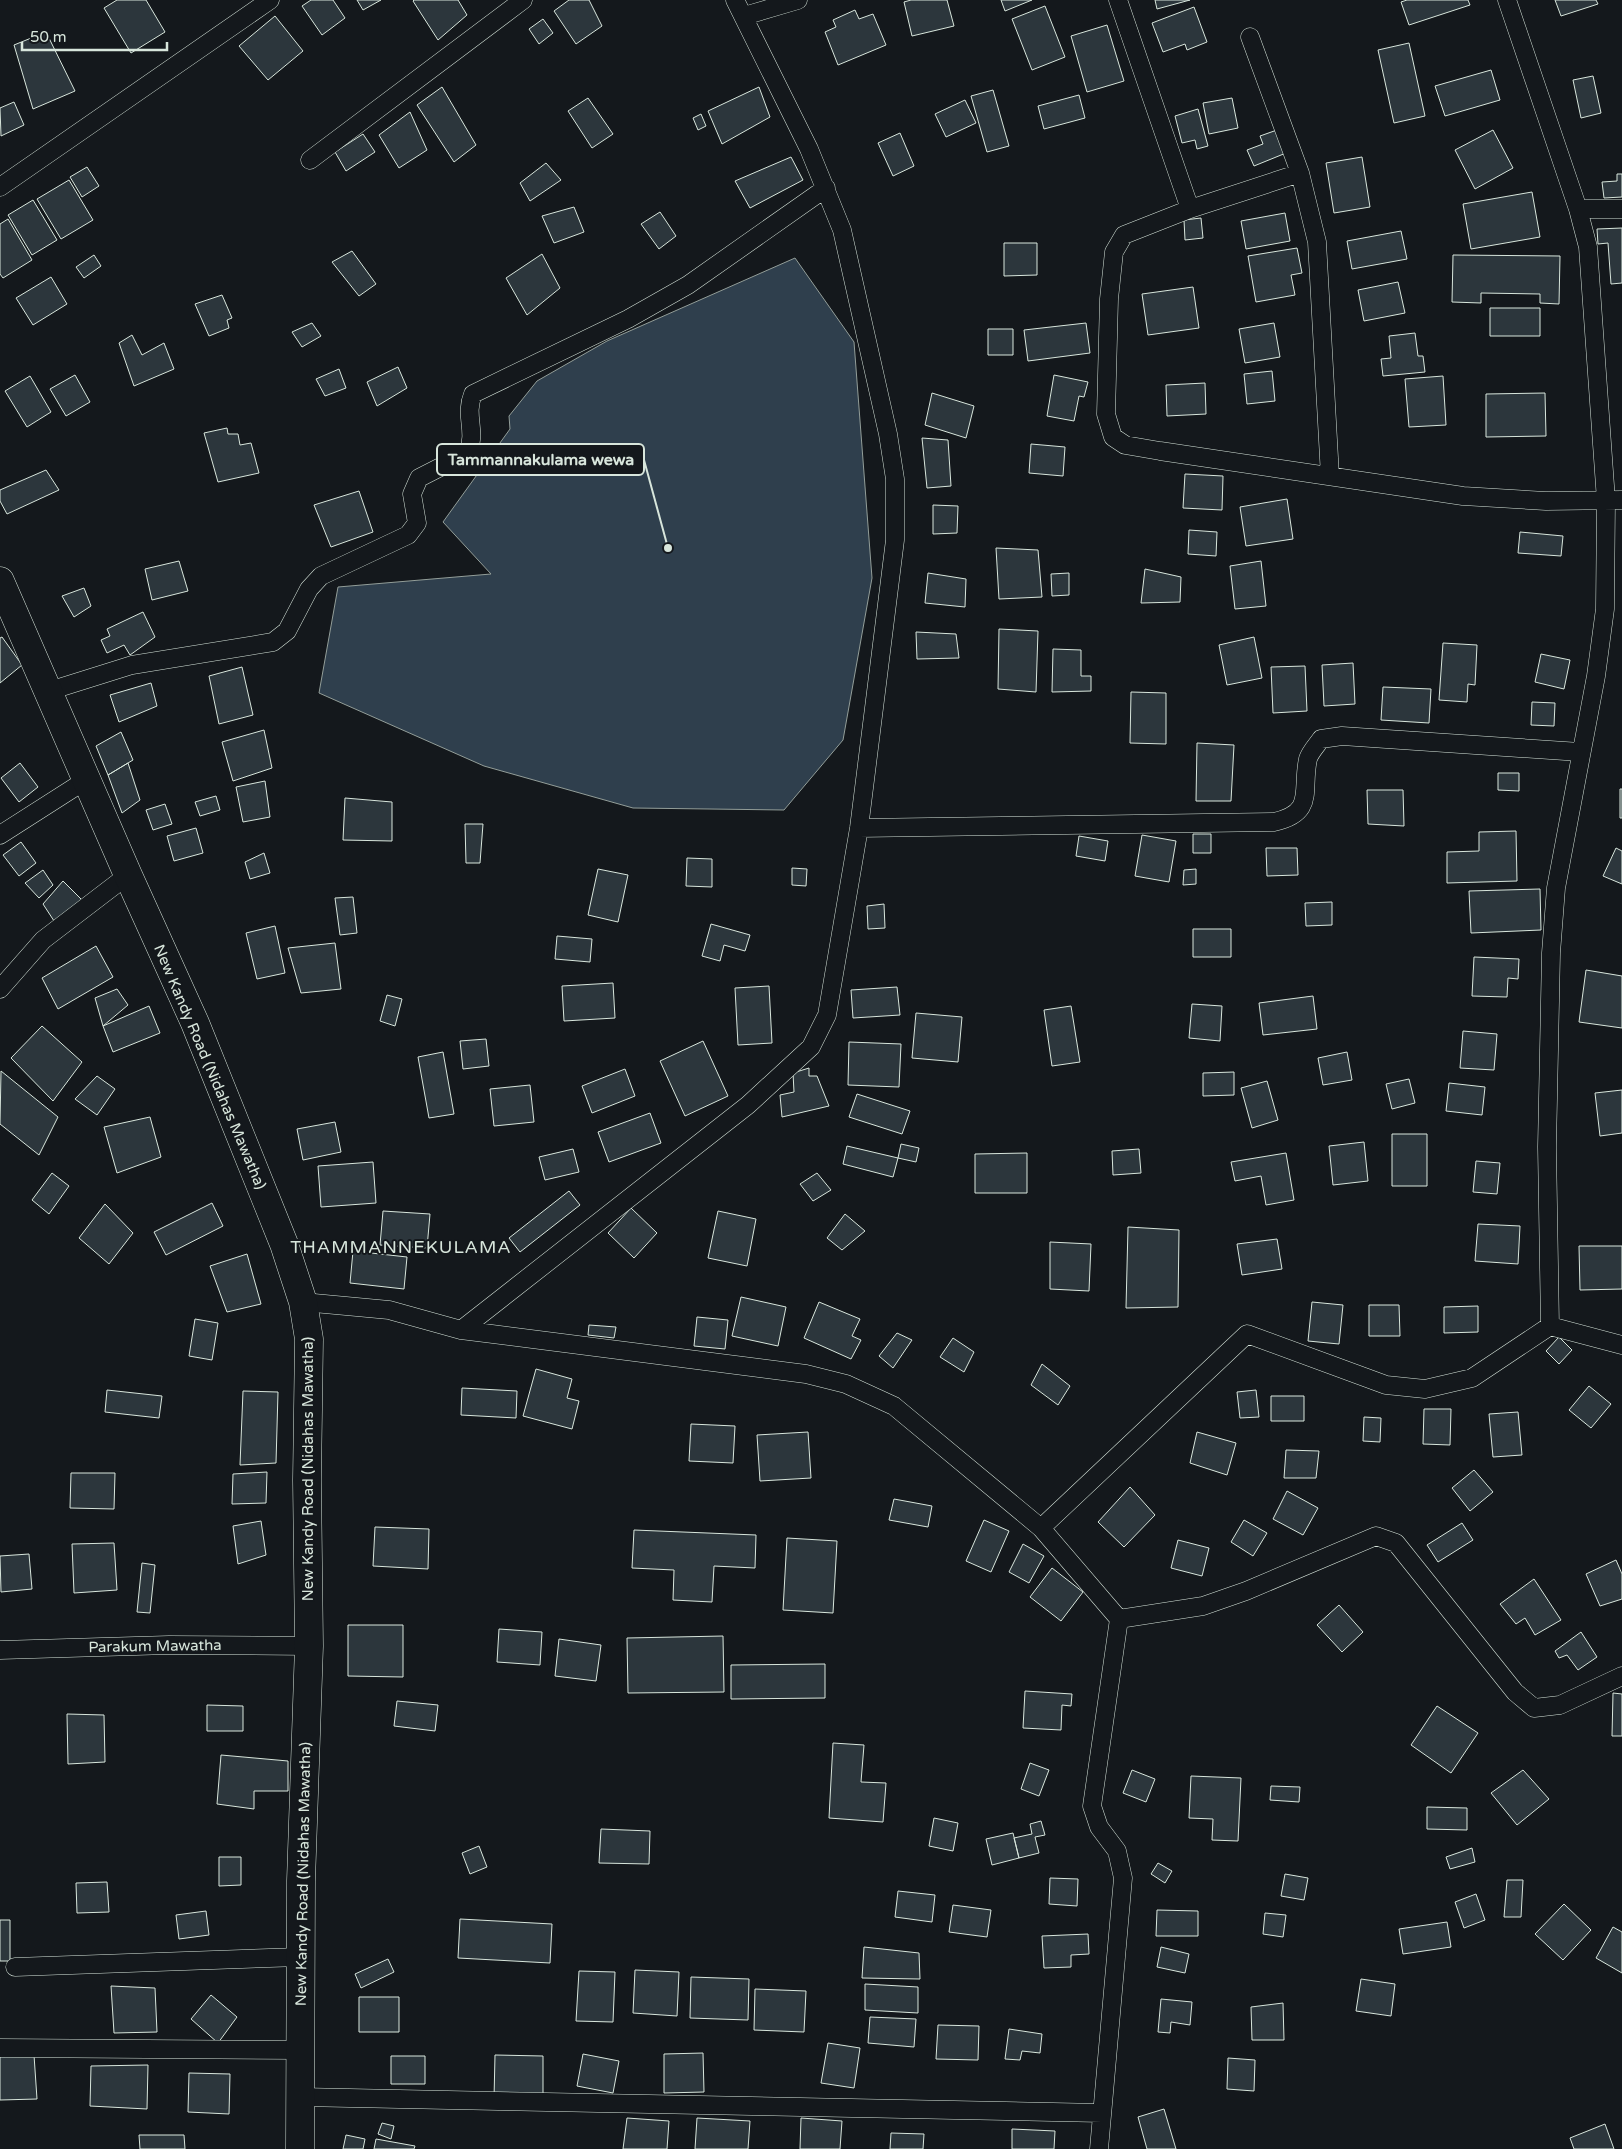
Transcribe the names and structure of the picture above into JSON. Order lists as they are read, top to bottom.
{
  "streets": {
    "main road": ["New Kandy Road (Nidahas Mawatha)"],
    "street": ["Parakum Mawatha"]
  },
  "crossings": [
    ["New Kandy Road (Nidahas Mawatha)", "Parakum Mawatha"]
  ],
  "districts": ["THAMMANNEKULAMA"],
  "places": ["Tammannakulama wewa"],
  "scale_bar": "50 m"
}
